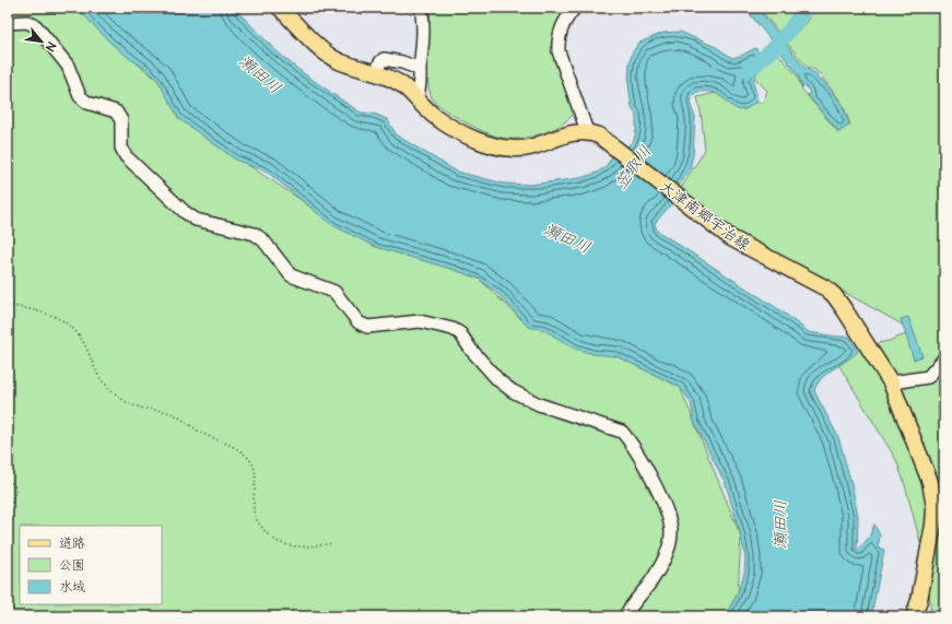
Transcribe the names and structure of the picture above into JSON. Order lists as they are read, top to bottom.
{
  "streets": {
    "main road": ["大津南郷宇治線"]
  },
  "water": ["瀬田川", "笠取川"],
  "legend": ["道路", "公園", "水域"],
  "north": "bottom right"
}
